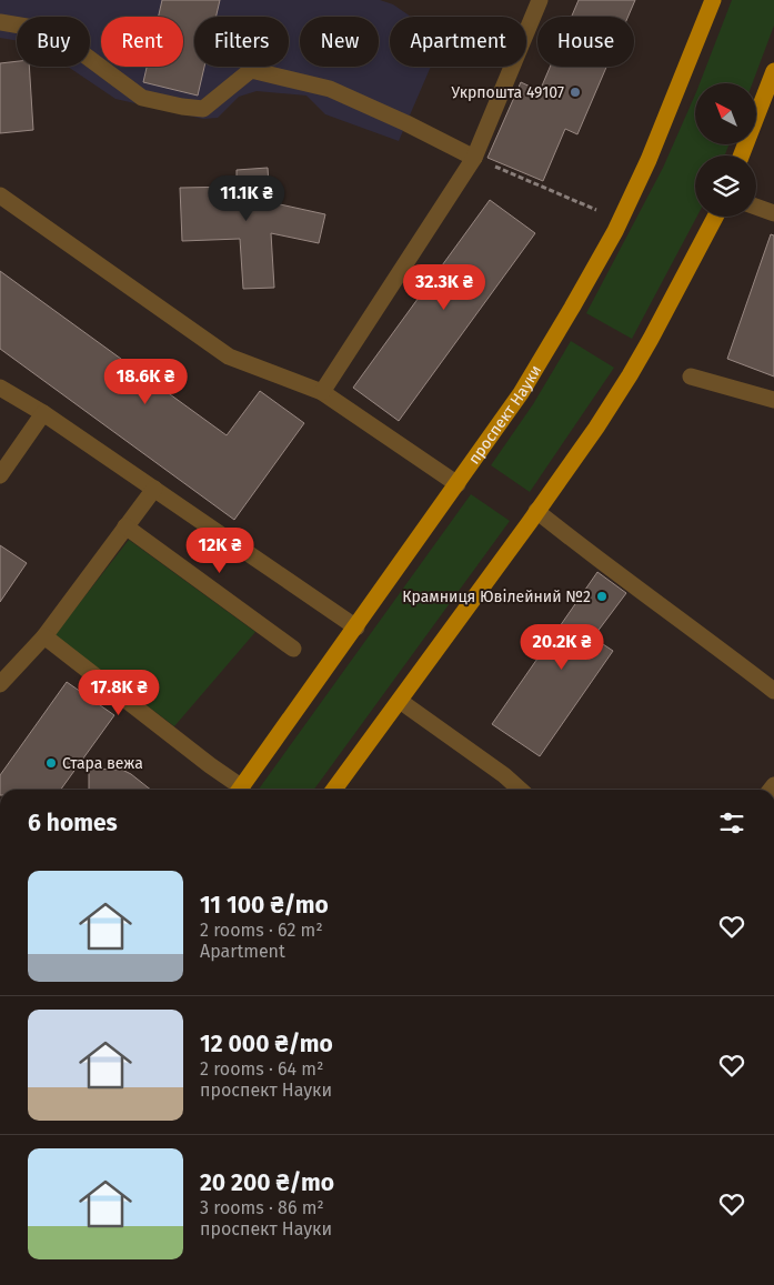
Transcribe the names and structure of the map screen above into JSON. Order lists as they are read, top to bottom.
{
  "streets": {
    "main road": ["проспект Науки"]
  },
  "places": ["Укрпошта 49107", "Крамниця Ювілейний №2", "Стара вежа"],
  "north": "top left",
  "page": {
    "chip": [
      "Buy",
      "Rent",
      "Filters",
      "New",
      "Apartment",
      "House"
    ],
    "price": [
      "11.1K ₴",
      "32.3K ₴",
      "18.6K ₴",
      "12K ₴",
      "20.2K ₴",
      "17.8K ₴"
    ],
    "heading": "6 homes",
    "list": [
      {
        "name": "11 100 ₴/mo",
        "note": "2 rooms · 62 m² · Apartment"
      },
      {
        "name": "12 000 ₴/mo",
        "note": "2 rooms · 64 m² · проспект Науки"
      },
      {
        "name": "20 200 ₴/mo",
        "note": "3 rooms · 86 m² · проспект Науки"
      }
    ]
  }
}
